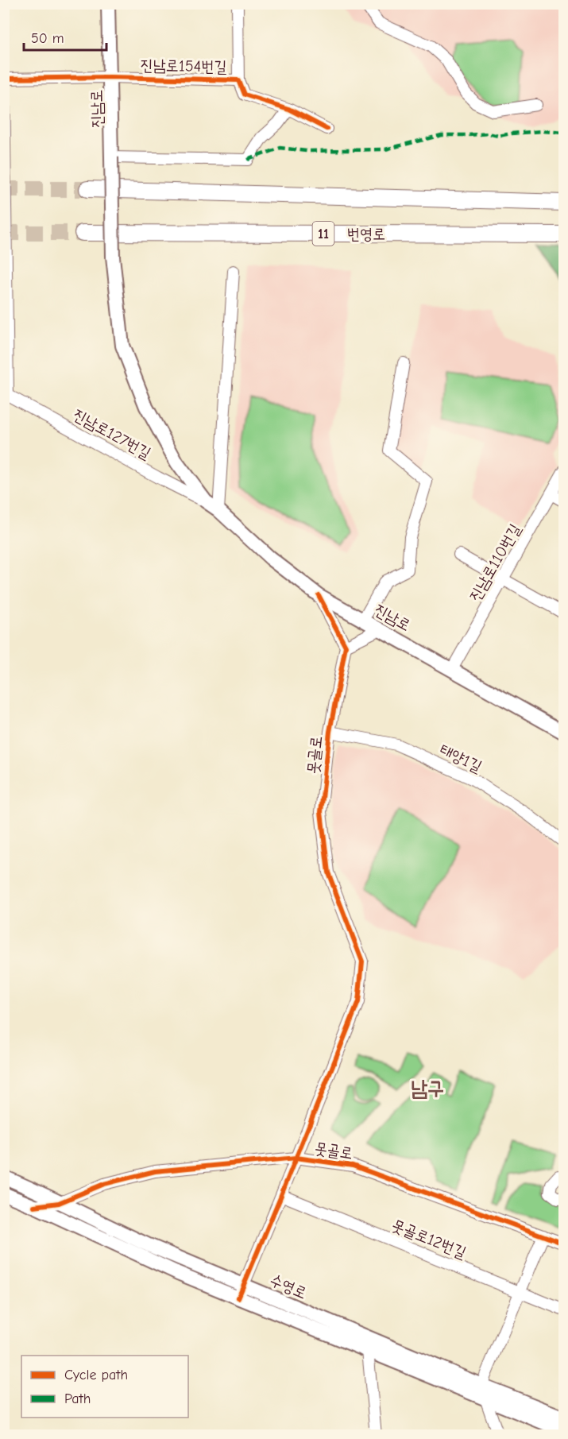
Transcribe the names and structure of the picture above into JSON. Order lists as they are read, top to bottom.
{
  "streets": {
    "highway": ["11", "번영로"],
    "main road": ["진남로", "수영로"],
    "street": [
      "진남로154번길",
      "진남로127번길",
      "진남로110번길",
      "못골로",
      "태양1길",
      "못골로12번길"
    ]
  },
  "crossings": [
    ["진남로154번길", "진남로"],
    ["진남로", "진남로127번길"],
    ["진남로", "진남로110번길"],
    ["못골로", "태양1길"],
    ["못골로", "못골로12번길"],
    ["못골로", "수영로"]
  ],
  "districts": ["남구"],
  "legend": ["Cycle path", "Path"],
  "scale_bar": "50 m"
}
